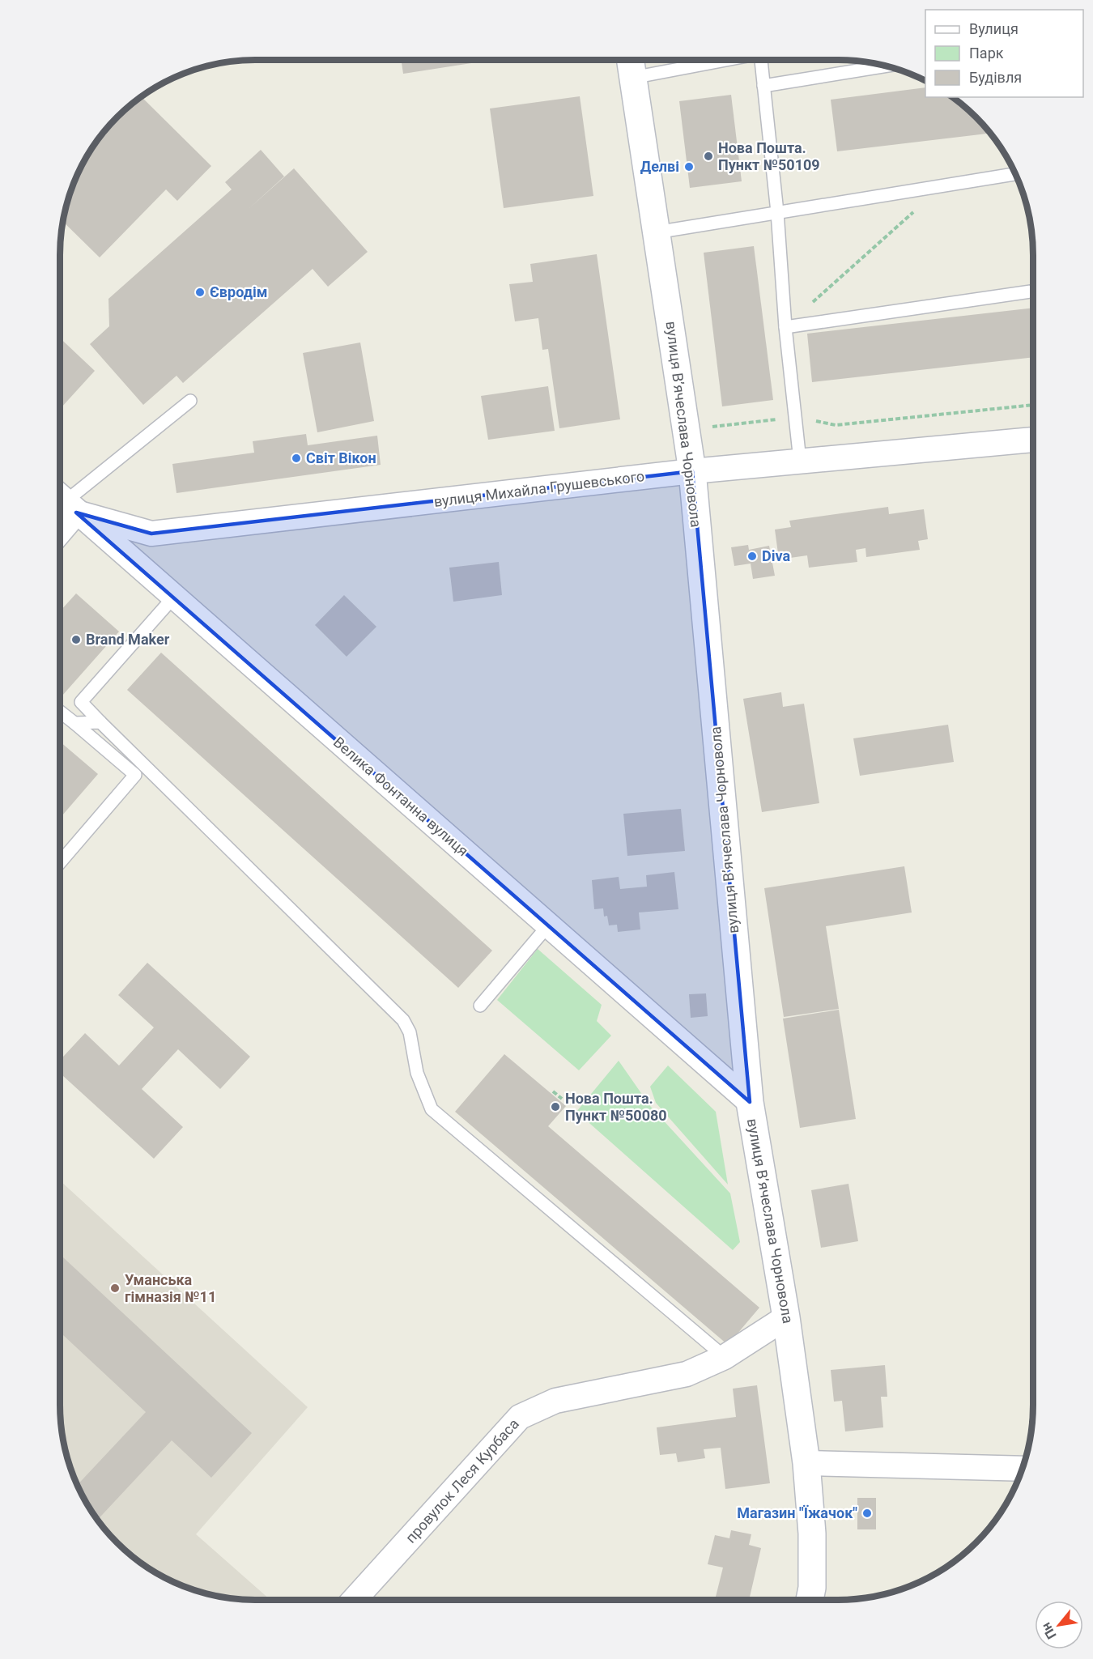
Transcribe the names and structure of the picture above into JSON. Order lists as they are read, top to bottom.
{
  "streets": {
    "street": [
      "вулиця В’ячеслава Чорновола",
      "вулиця Михайла Грушевського",
      "Велика Фонтанна вулиця",
      "провулок Леся Курбаса"
    ]
  },
  "crossings": [
    ["вулиця В’ячеслава Чорновола", "вулиця Михайла Грушевського"],
    ["вулиця В’ячеслава Чорновола", "Велика Фонтанна вулиця"],
    ["вулиця В’ячеслава Чорновола", "провулок Леся Курбаса"],
    ["вулиця Михайла Грушевського", "Велика Фонтанна вулиця"]
  ],
  "places": [
    "Нова Пошта. Пункт №50109",
    "Делві",
    "Євродім",
    "Світ Вікон",
    "Diva",
    "Brand Maker",
    "Нова Пошта. Пункт №50080",
    "Уманська гімназія №11",
    "Магазин \"Їжачок\""
  ],
  "legend": ["Вулиця", "Парк", "Будівля"],
  "north": "bottom left"
}
